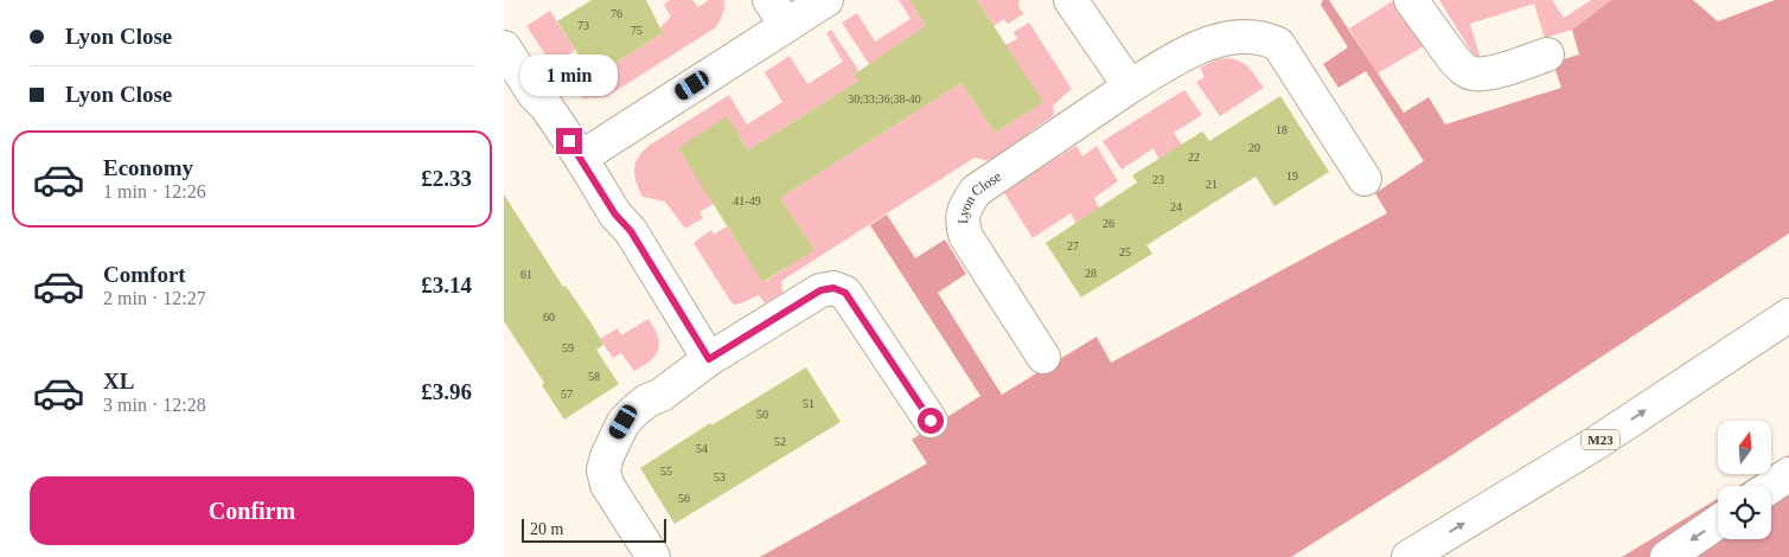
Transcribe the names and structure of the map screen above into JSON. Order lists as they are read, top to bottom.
{
  "streets": {
    "main road": ["Lyon Close", "M23"]
  },
  "house_numbers": [
    "76",
    "73",
    "75",
    "30;33;36;38-40",
    "18",
    "20",
    "22",
    "19",
    "23",
    "21",
    "41-49",
    "24",
    "26",
    "27",
    "25",
    "28",
    "61",
    "60",
    "59",
    "58",
    "57",
    "51",
    "50",
    "52",
    "54",
    "55",
    "53",
    "56"
  ],
  "scale_bar": "20 m",
  "north": "top",
  "page": {
    "banner": ["Lyon Close", "Lyon Close"],
    "bubble": "1 min",
    "list": [
      {
        "name": "Economy",
        "note": "1 min · 12:26",
        "value": "£2.33"
      },
      {
        "name": "Comfort",
        "note": "2 min · 12:27",
        "value": "£3.14"
      },
      {
        "name": "XL",
        "note": "3 min · 12:28",
        "value": "£3.96"
      }
    ],
    "buttons": "Confirm",
    "scale": "20 m"
  }
}
